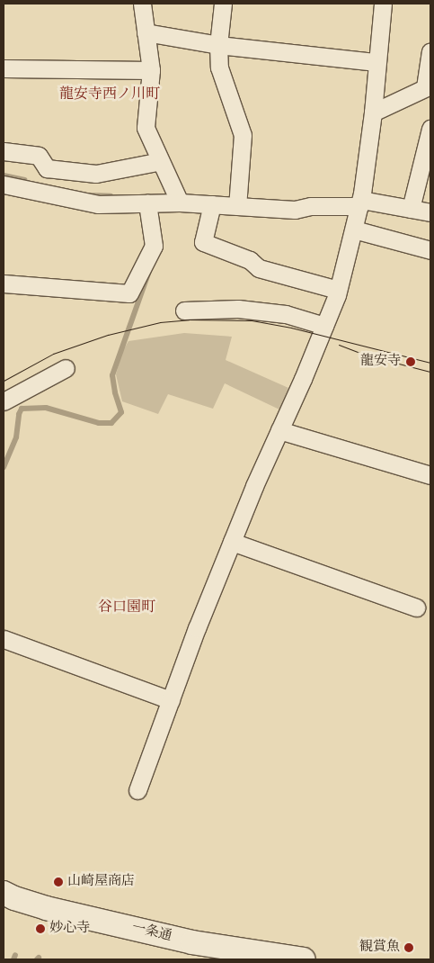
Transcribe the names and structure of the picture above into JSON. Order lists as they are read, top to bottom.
{
  "streets": {
    "main road": ["一条通"]
  },
  "districts": ["龍安寺西ノ川町", "谷口園町"],
  "places": [
    "龍安寺",
    "山崎屋商店",
    "妙心寺",
    "観賞魚"
  ]
}
